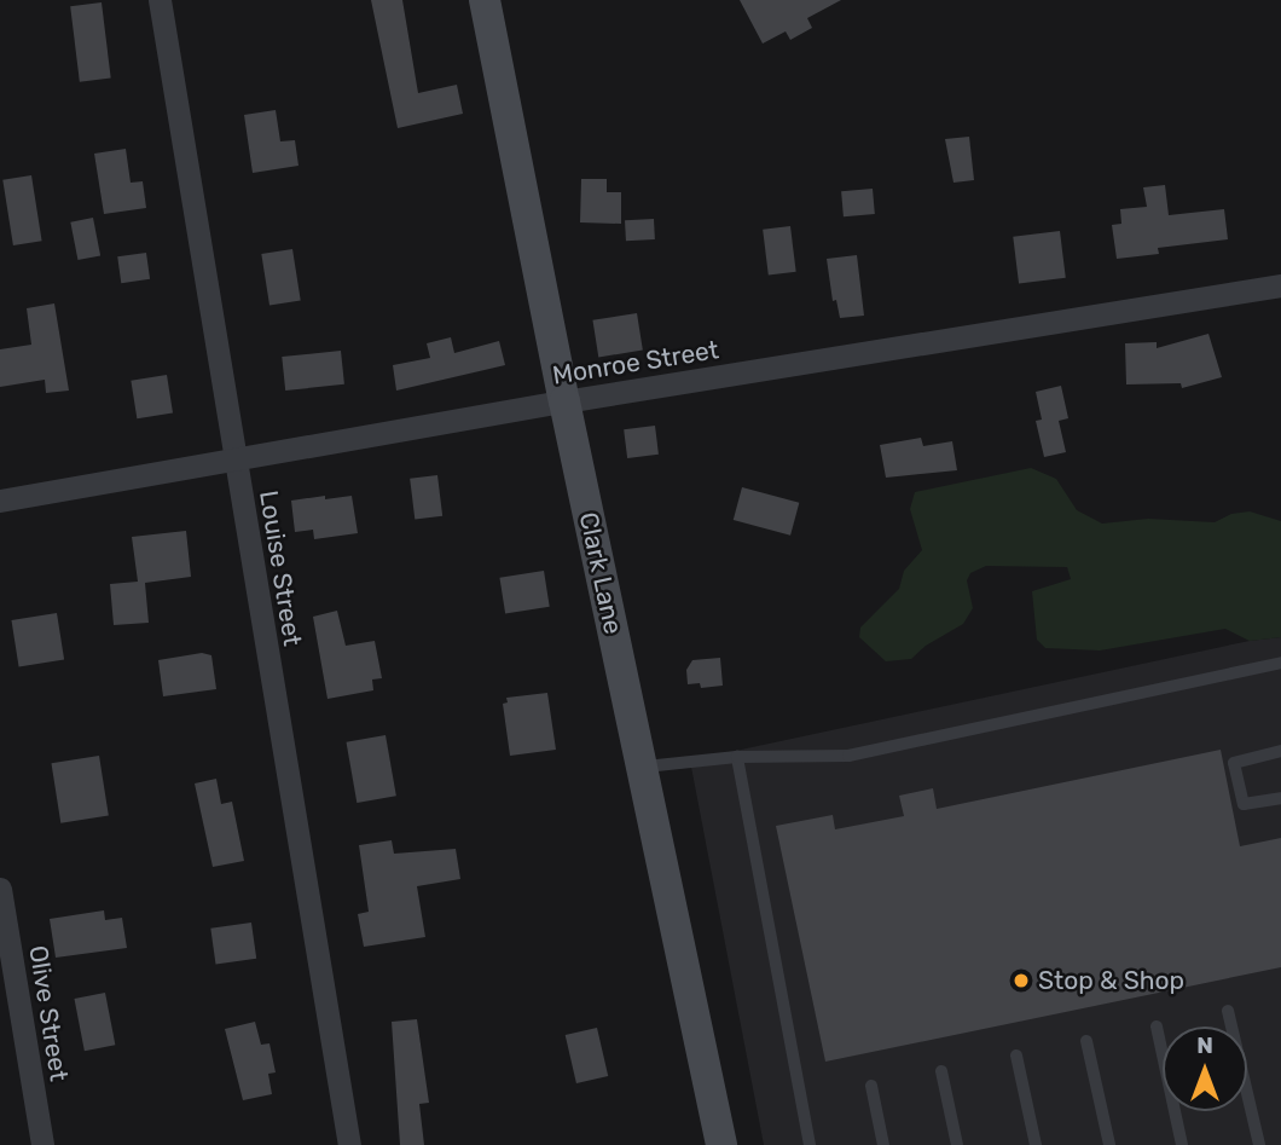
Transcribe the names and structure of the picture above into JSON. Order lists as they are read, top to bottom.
{
  "streets": {
    "main road": ["Clark Lane"],
    "street": ["Monroe Street", "Louise Street", "Olive Street"]
  },
  "crossings": [
    ["Monroe Street", "Louise Street"],
    ["Monroe Street", "Clark Lane"]
  ],
  "places": ["Stop & Shop"],
  "north": "top"
}
